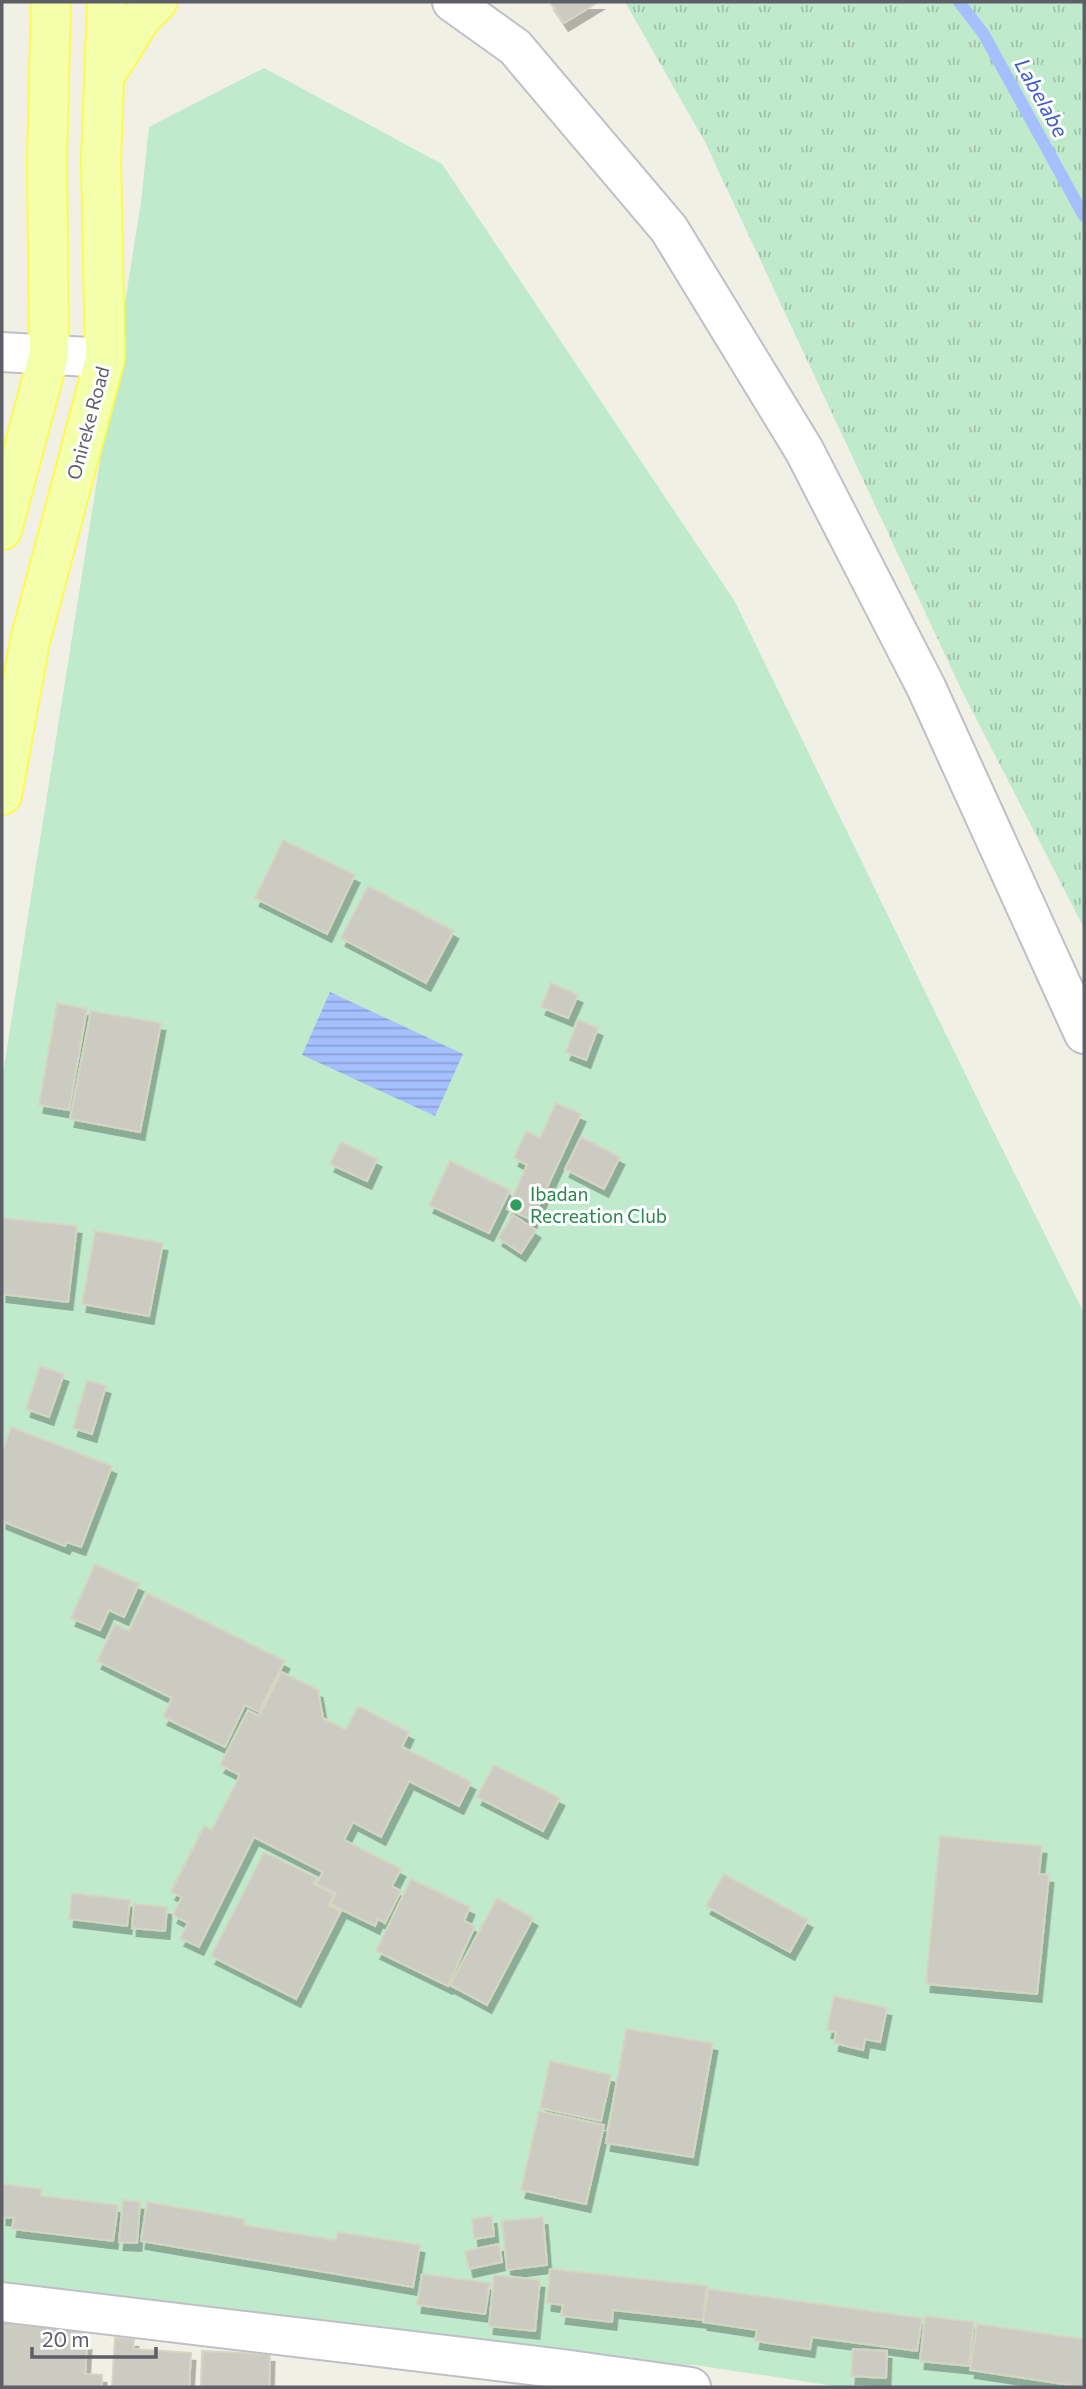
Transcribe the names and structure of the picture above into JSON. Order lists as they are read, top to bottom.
{
  "streets": {
    "main road": ["Onireke Road"]
  },
  "water": ["Labelabe"],
  "places": ["Ibadan Recreation Club"],
  "scale_bar": "20 m"
}
